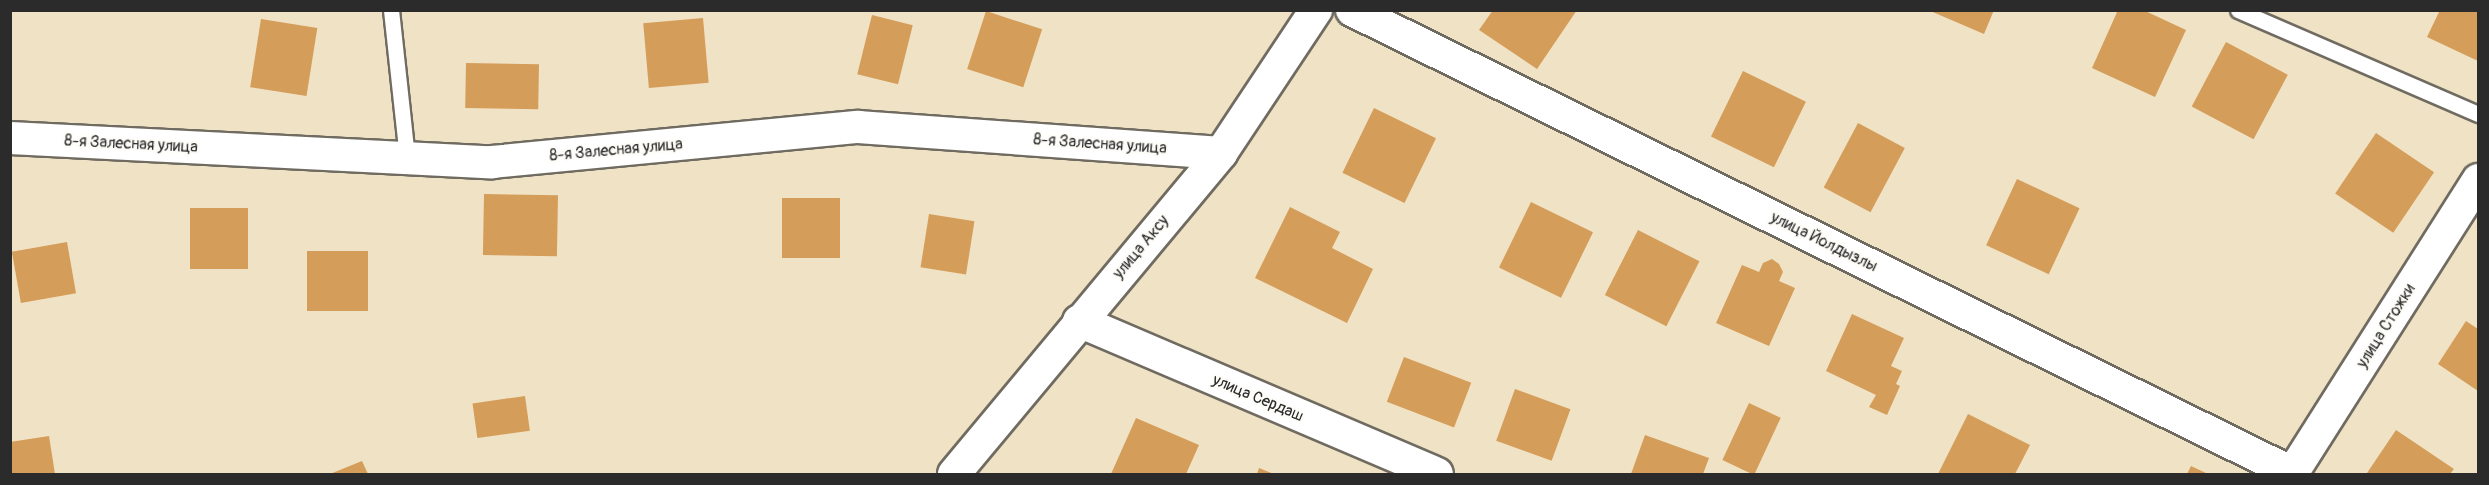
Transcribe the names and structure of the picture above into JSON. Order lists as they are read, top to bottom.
{
  "streets": {
    "street": [
      "8-я Залесная улица",
      "улица Йолдызлы",
      "улица Аксу",
      "улица Стожки",
      "улица Сердаш"
    ]
  },
  "crossings": [
    ["8-я Залесная улица", "улица Аксу"],
    ["улица Йолдызлы", "улица Стожки"],
    ["улица Аксу", "улица Сердаш"]
  ]
}
